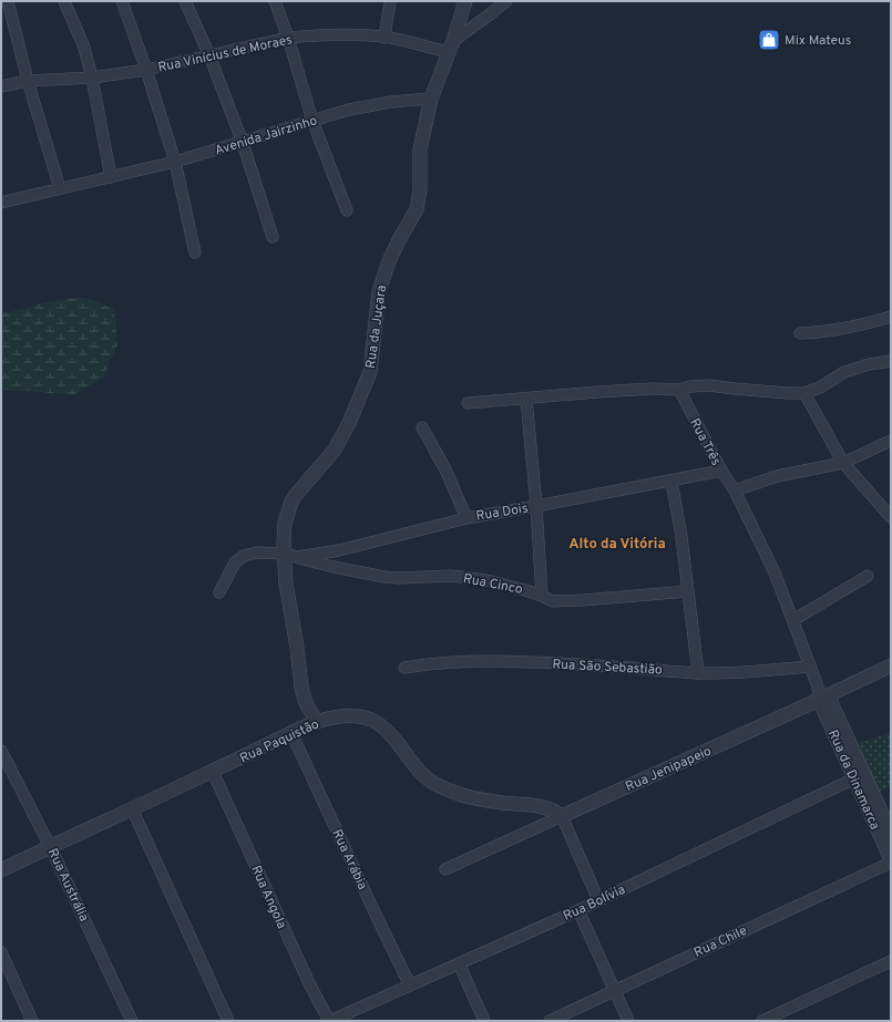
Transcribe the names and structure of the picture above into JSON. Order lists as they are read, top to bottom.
{
  "streets": {
    "street": [
      "Rua Vinícius de Moraes",
      "Avenida Jairzinho",
      "Rua da Juçara",
      "Rua Três",
      "Rua Dois",
      "Rua Cinco",
      "Rua São Sebastião",
      "Rua Paquistão",
      "Rua Jenipapeio",
      "Rua da Dinamarca",
      "Rua Arábia",
      "Rua Austrália",
      "Rua Angola",
      "Rua Bolívia",
      "Rua Chile"
    ]
  },
  "crossings": [
    ["Avenida Jairzinho", "Rua da Juçara"],
    ["Rua da Juçara", "Rua Dois"],
    ["Rua da Juçara", "Rua Cinco"],
    ["Rua da Juçara", "Rua Paquistão"],
    ["Rua Três", "Rua Dois"],
    ["Rua Três", "Rua São Sebastião"],
    ["Rua Três", "Rua Jenipapeio"],
    ["Rua Três", "Rua da Dinamarca"],
    ["Rua Dois", "Rua Cinco"],
    ["Rua Paquistão", "Rua Jenipapeio"],
    ["Rua Paquistão", "Rua Arábia"],
    ["Rua Paquistão", "Rua Austrália"],
    ["Rua Paquistão", "Rua Angola"],
    ["Rua Jenipapeio", "Rua da Dinamarca"],
    ["Rua da Dinamarca", "Rua Bolívia"],
    ["Rua Arábia", "Rua Bolívia"],
    ["Rua Angola", "Rua Bolívia"]
  ],
  "districts": ["Alto da Vitória"],
  "places": {
    "shop": ["Mix Mateus"]
  }
}
